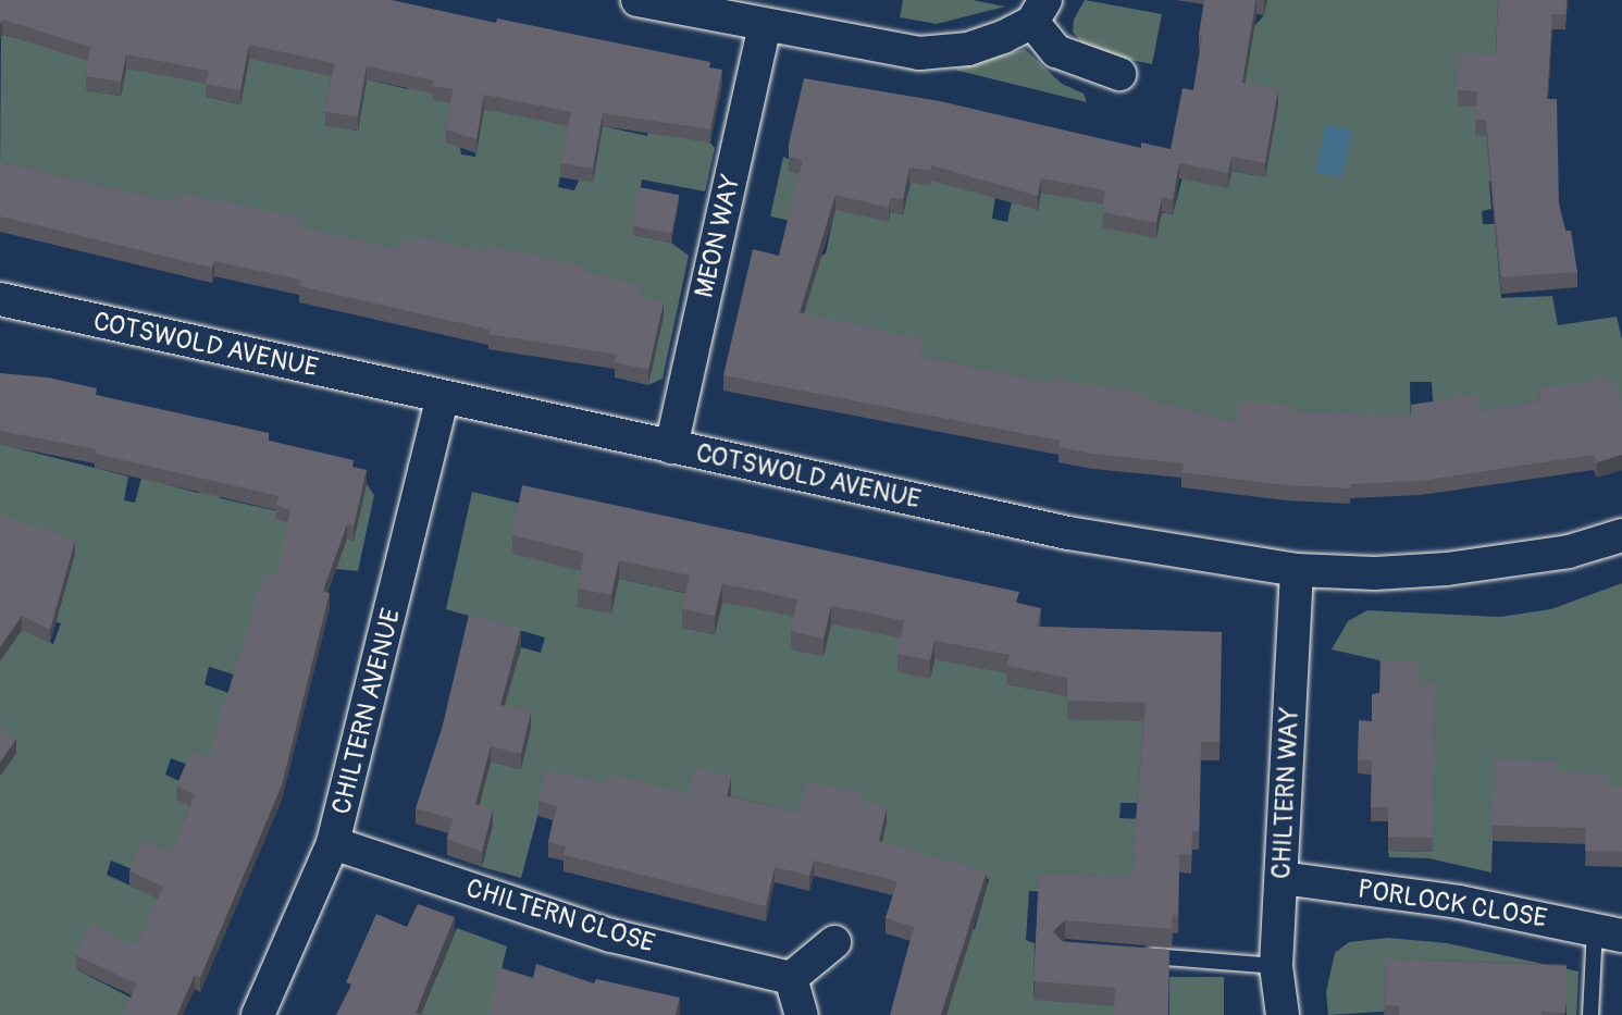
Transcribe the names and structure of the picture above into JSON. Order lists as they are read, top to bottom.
{
  "streets": {
    "street": [
      "MEON WAY",
      "COTSWOLD AVENUE",
      "CHILTERN AVENUE",
      "CHILTERN WAY",
      "PORLOCK CLOSE",
      "CHILTERN CLOSE"
    ]
  },
  "crossings": [
    ["MEON WAY", "COTSWOLD AVENUE"],
    ["COTSWOLD AVENUE", "CHILTERN AVENUE"],
    ["COTSWOLD AVENUE", "CHILTERN WAY"],
    ["CHILTERN AVENUE", "CHILTERN CLOSE"],
    ["CHILTERN WAY", "PORLOCK CLOSE"]
  ]
}
